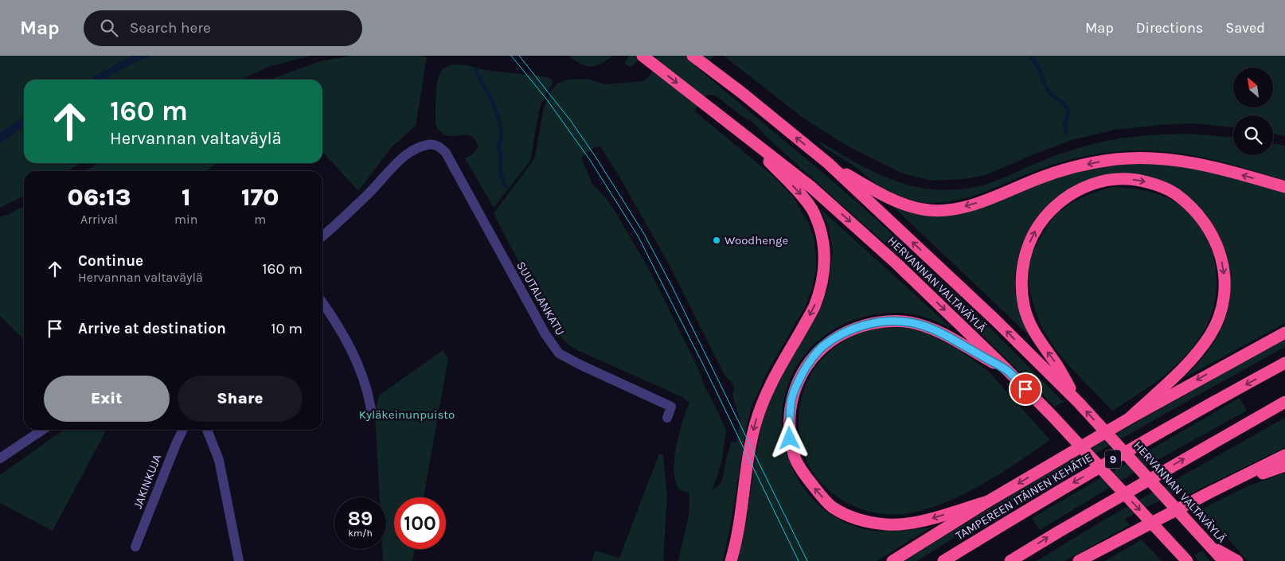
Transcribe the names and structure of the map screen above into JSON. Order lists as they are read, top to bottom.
{
  "streets": {
    "highway": ["HERVANNAN VALTAVÄYLÄ", "9", "TAMPEREEN ITÄINEN KEHÄTIE"],
    "street": ["SUUTALANKATU", "JAKINKUJA"]
  },
  "parks": ["Kyläkeinunpuisto"],
  "places": ["Woodhenge"],
  "north": "top left",
  "page": {
    "header": "Map",
    "search": "Search here",
    "nav": ["Map", "Directions", "Saved"],
    "turn": ["160 m", "Hervannan valtaväylä"],
    "eta": [
      "06:13",
      "Arrival",
      "1",
      "min",
      "170",
      "m"
    ],
    "list": [
      {
        "name": "Continue",
        "note": "Hervannan valtaväylä",
        "value": "160 m"
      },
      {
        "name": "Arrive at destination",
        "value": "10 m"
      }
    ],
    "buttons": ["Exit", "Share"],
    "speed": "89 km/h",
    "limit": "100"
  }
}
